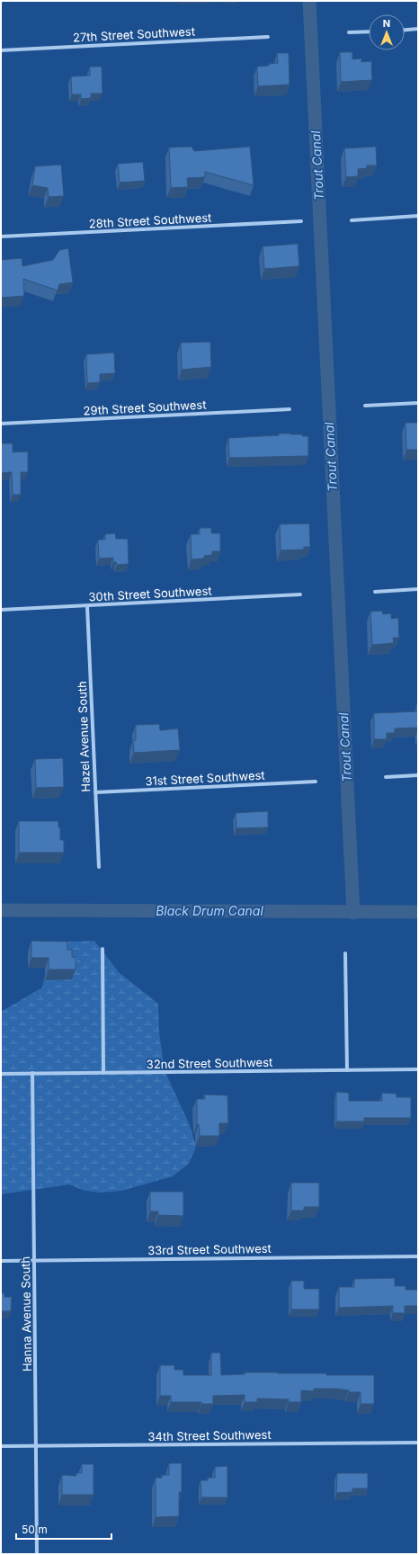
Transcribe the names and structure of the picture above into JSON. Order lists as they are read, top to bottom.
{
  "streets": {
    "street": [
      "27th Street Southwest",
      "28th Street Southwest",
      "29th Street Southwest",
      "30th Street Southwest",
      "Hazel Avenue South",
      "31st Street Southwest",
      "32nd Street Southwest",
      "33rd Street Southwest",
      "Hanna Avenue South",
      "34th Street Southwest"
    ]
  },
  "crossings": [
    ["30th Street Southwest", "Hazel Avenue South"],
    ["Hazel Avenue South", "31st Street Southwest"],
    ["32nd Street Southwest", "Hanna Avenue South"],
    ["33rd Street Southwest", "Hanna Avenue South"],
    ["Hanna Avenue South", "34th Street Southwest"]
  ],
  "water": ["Trout Canal", "Black Drum Canal"],
  "scale_bar": "50 m",
  "north": "top"
}
